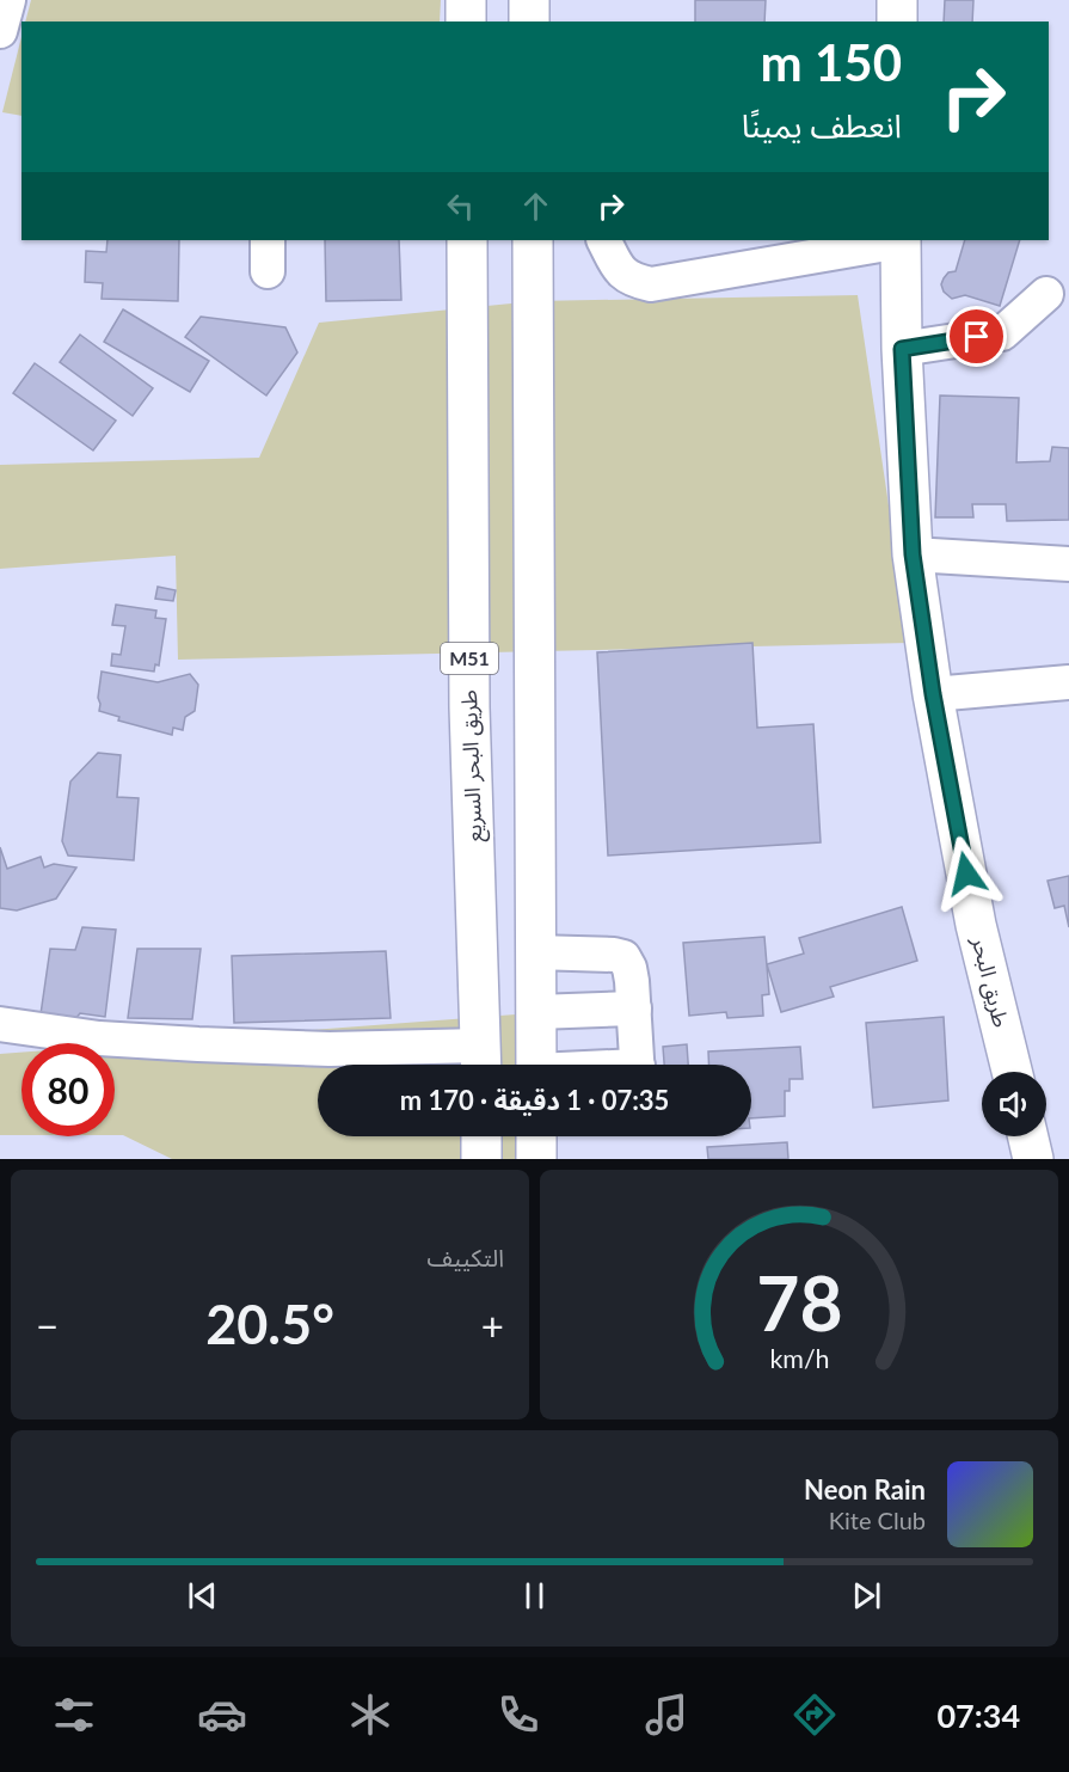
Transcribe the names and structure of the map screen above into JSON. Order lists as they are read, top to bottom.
{
  "streets": {
    "highway": ["M51", "طريق البحر السريع", "طريق البحر"]
  },
  "page": {
    "turn": ["150 m", "انعطف يمينًا"],
    "limit": "80",
    "trip": "07:35 · 1 دقيقة · 170 m",
    "tile": "التكييف",
    "heat": ["−", "20.5°", "+"],
    "song": ["Neon Rain", "Kite Club"],
    "tabs": "07:34",
    "gauge": ["78", "km/h"]
  }
}
